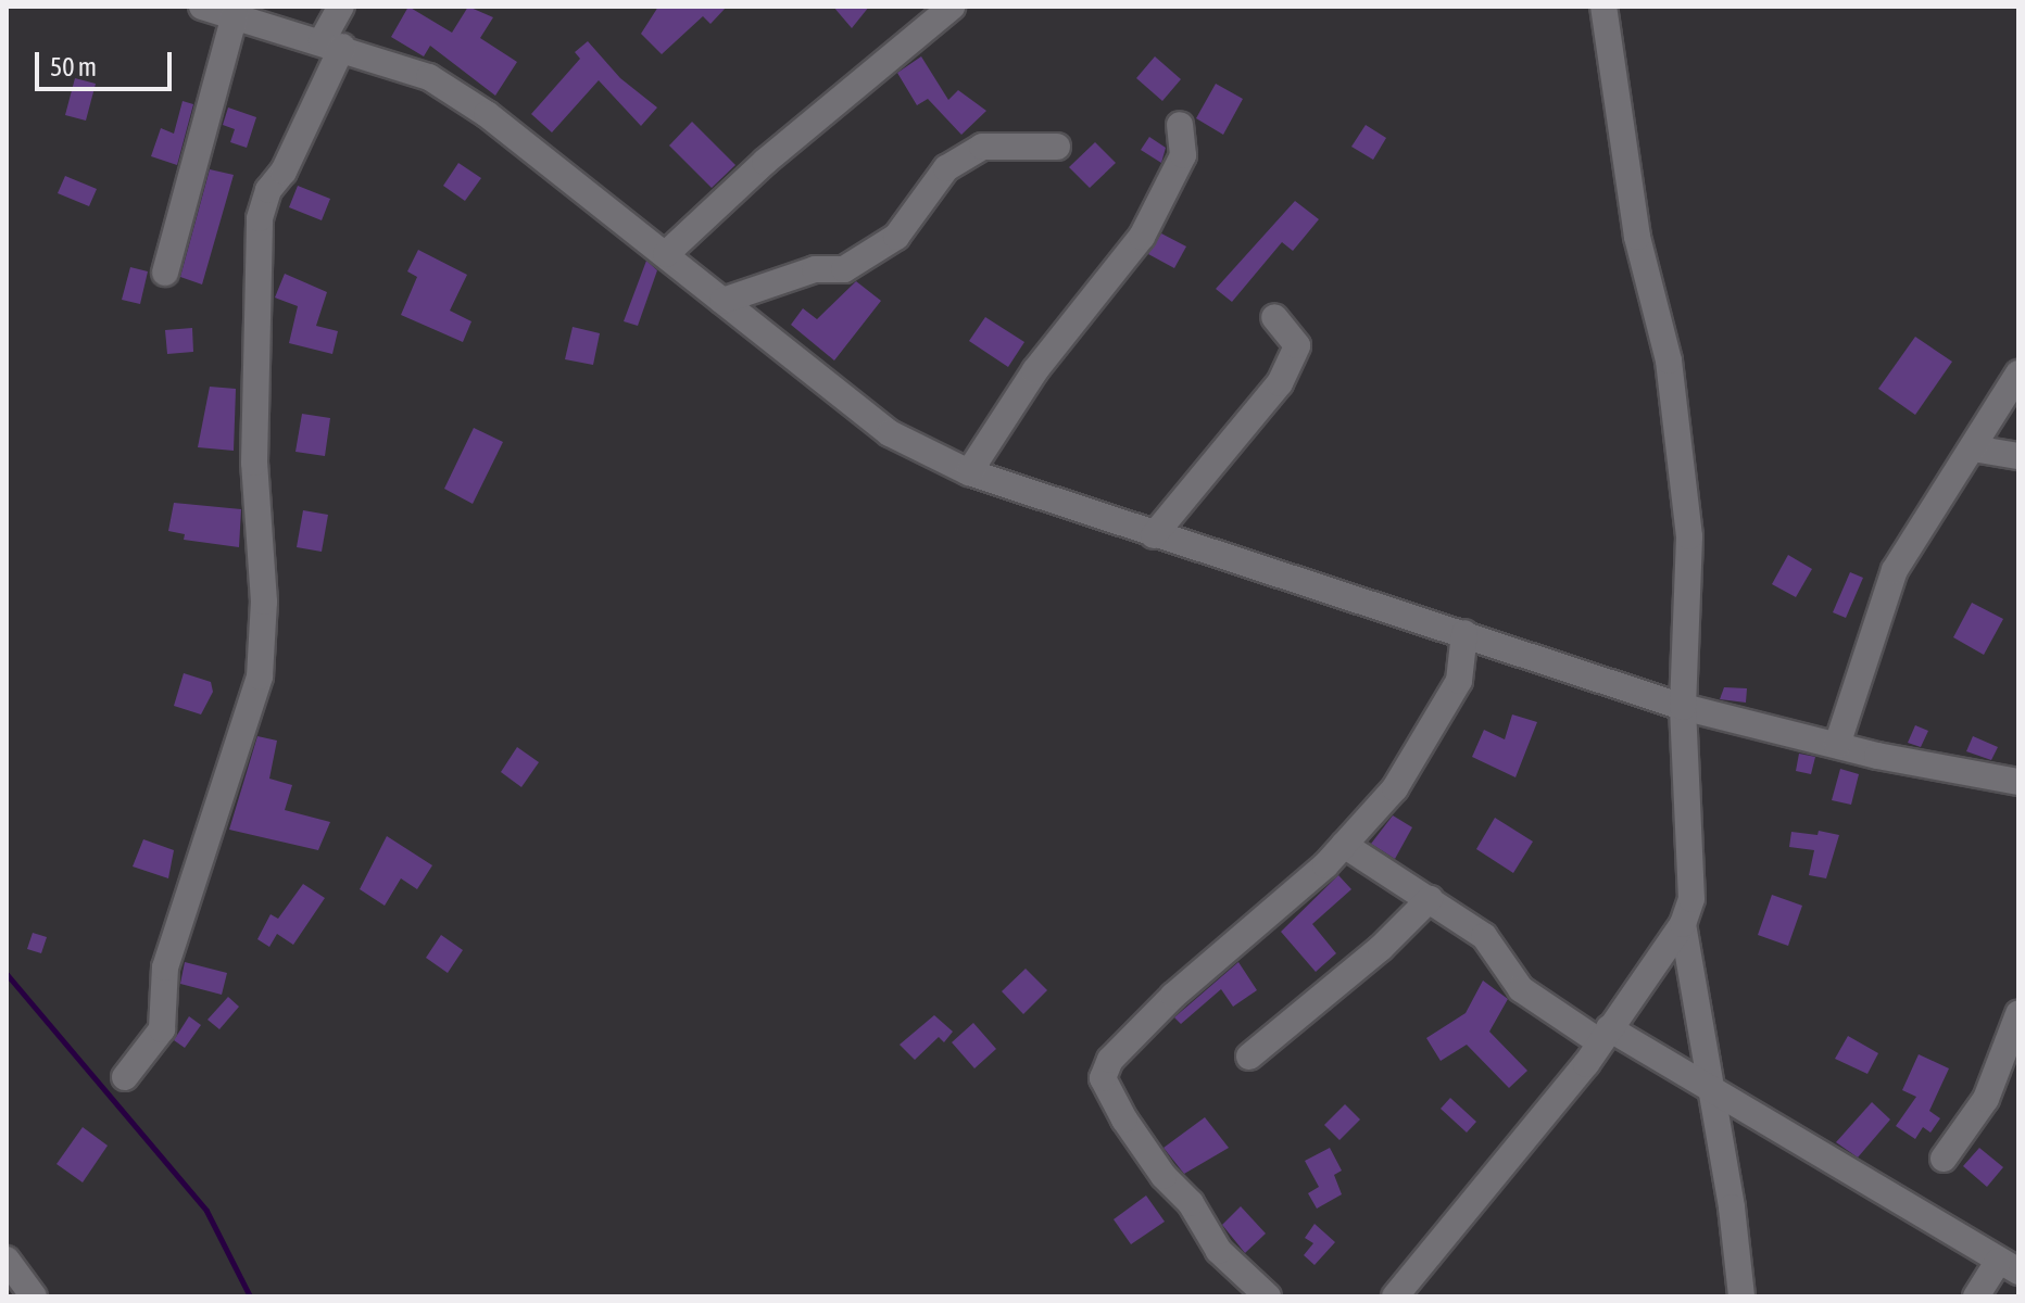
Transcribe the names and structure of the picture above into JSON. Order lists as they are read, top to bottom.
{
  "scale_bar": "50 m"
}
